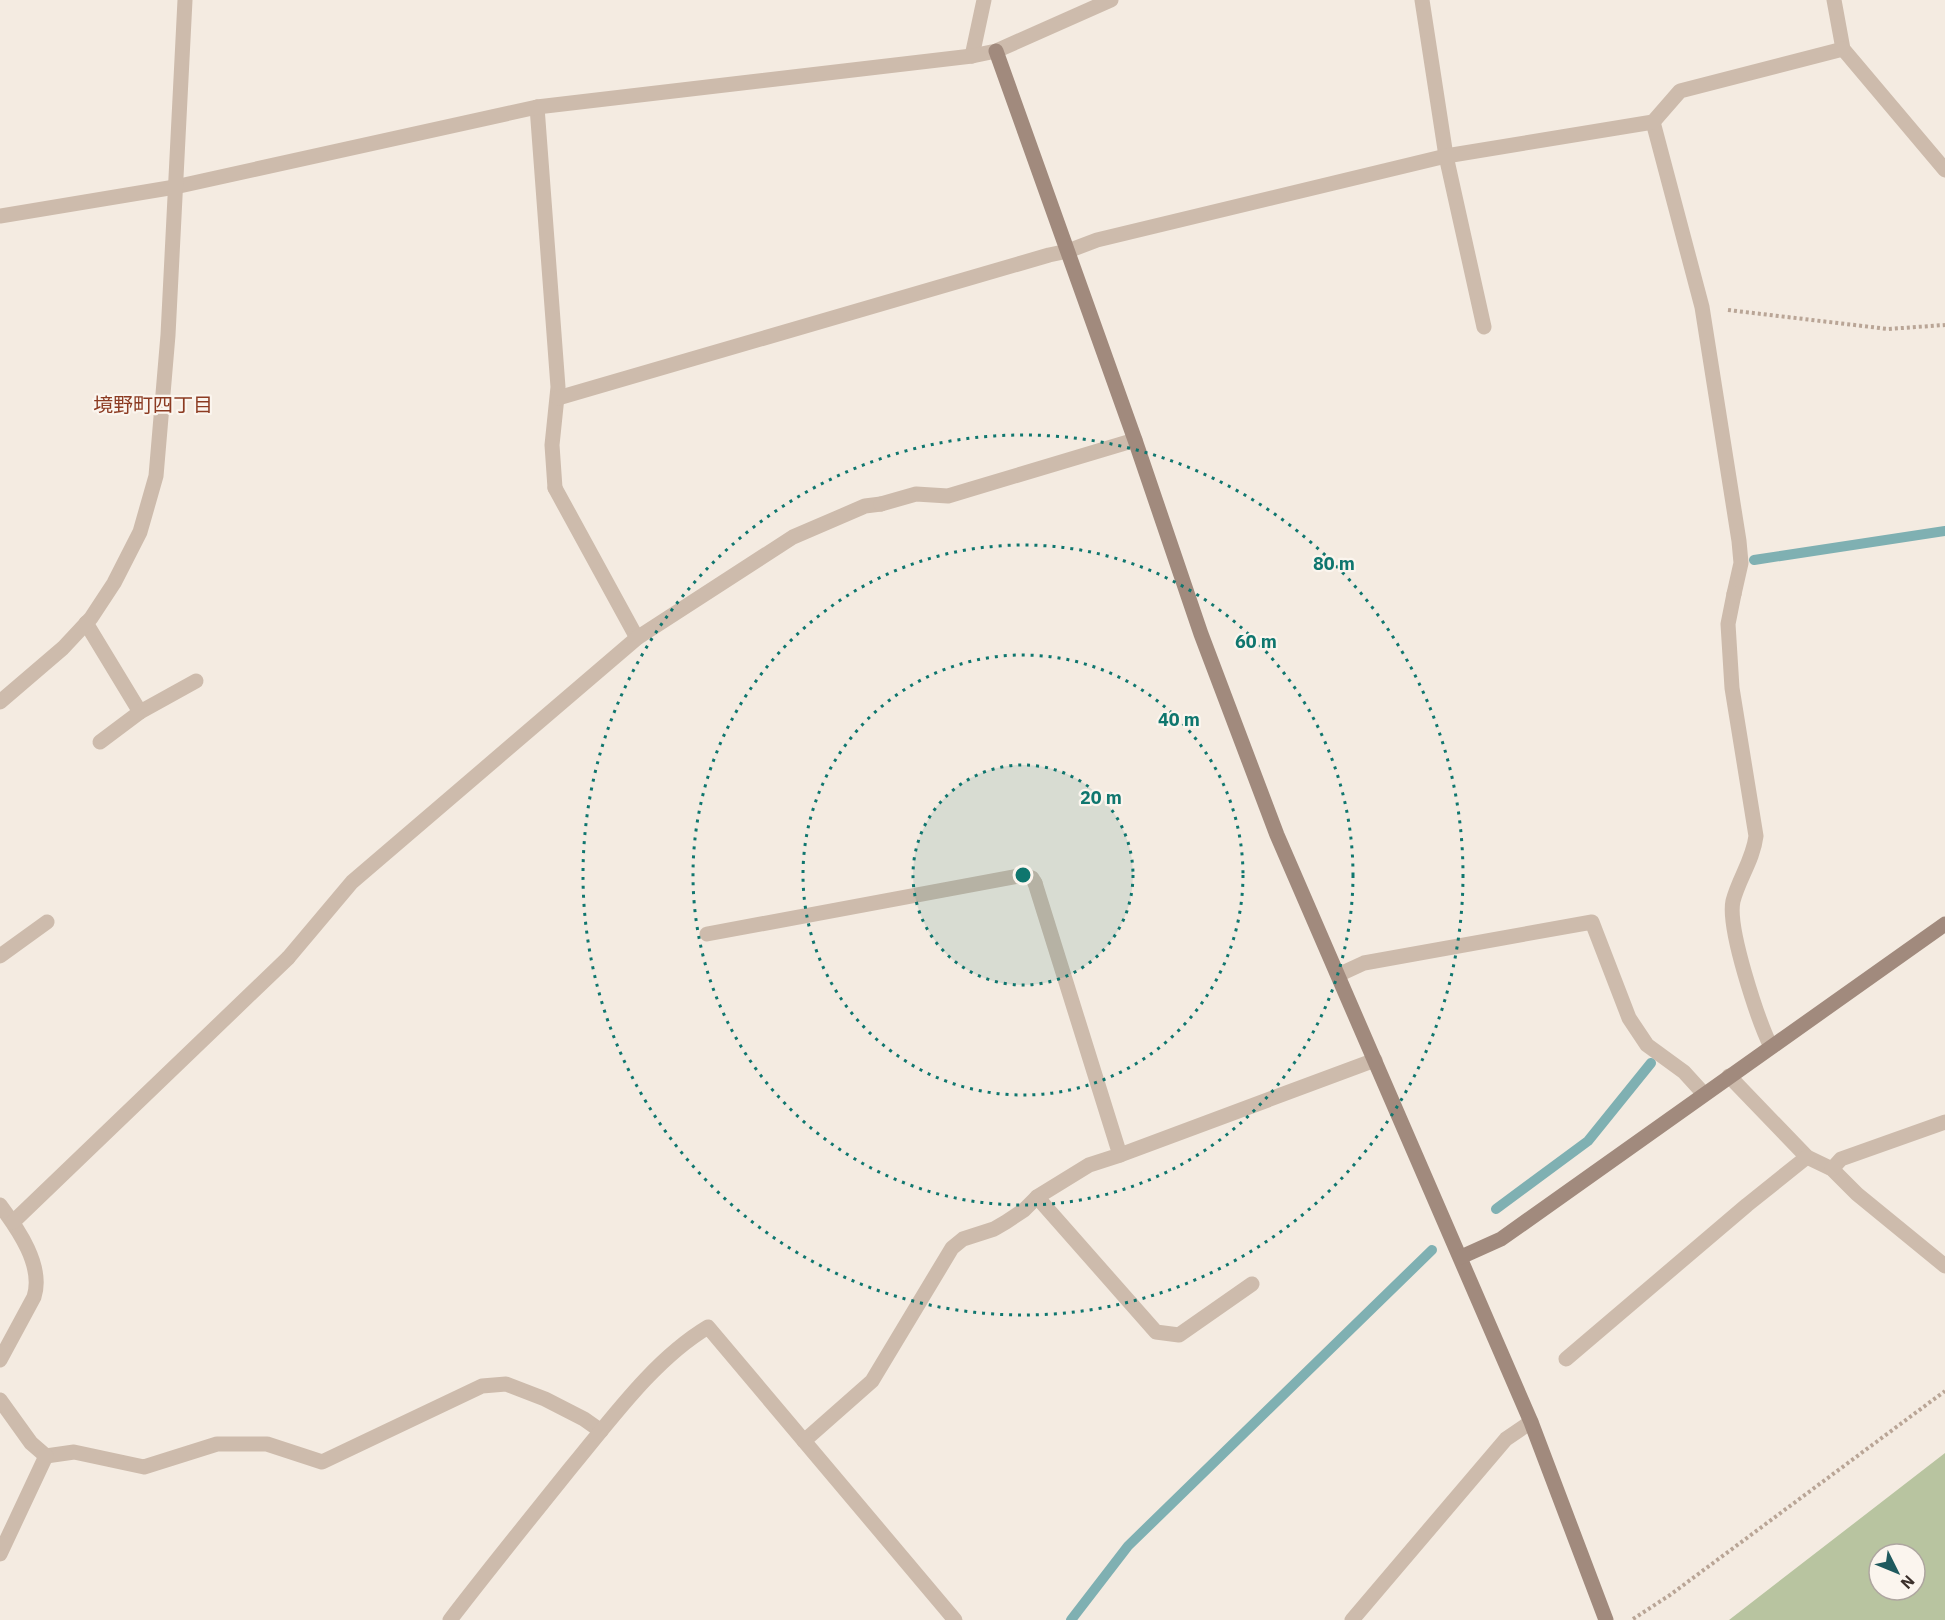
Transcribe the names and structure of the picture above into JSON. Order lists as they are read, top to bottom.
{
  "districts": ["境野町四丁目"],
  "north": "bottom right",
  "rings": [
    "80 m",
    "60 m",
    "40 m",
    "20 m"
  ]
}
